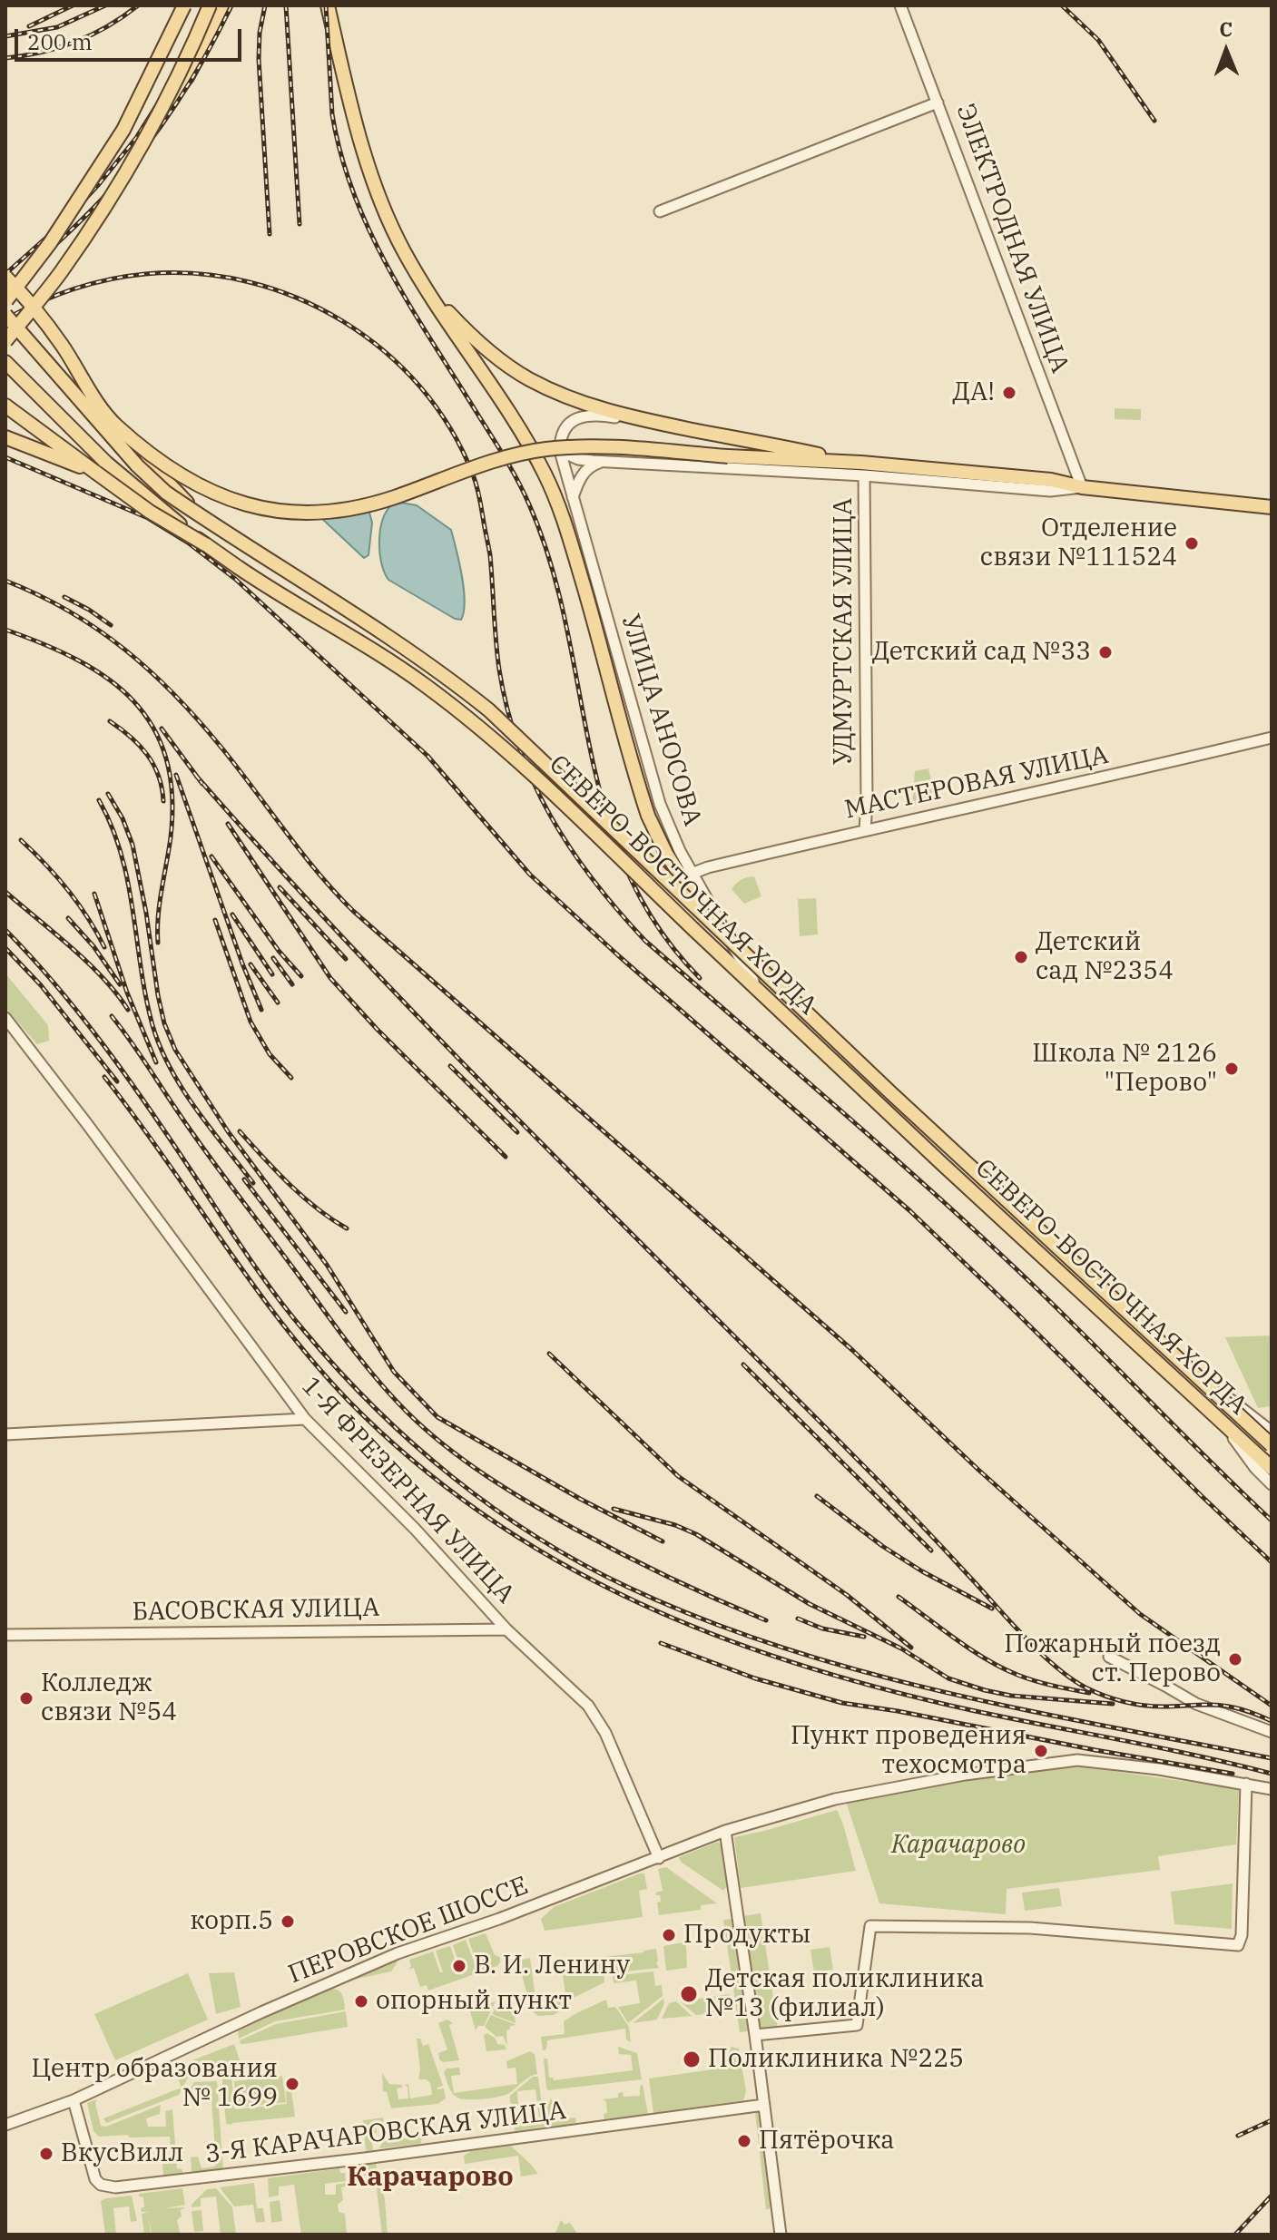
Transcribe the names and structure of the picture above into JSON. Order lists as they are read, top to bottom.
{
  "streets": {
    "main road": ["СЕВЕРО-ВОСТОЧНАЯ ХОРДА"],
    "street": [
      "ЭЛЕКТРОДНАЯ УЛИЦА",
      "УДМУРТСКАЯ УЛИЦА",
      "УЛИЦА АНОСОВА",
      "МАСТЕРОВАЯ УЛИЦА",
      "1-Я ФРЕЗЕРНАЯ УЛИЦА",
      "БАСОВСКАЯ УЛИЦА",
      "ПЕРОВСКОЕ ШОССЕ",
      "3-Я КАРАЧАРОВСКАЯ УЛИЦА"
    ]
  },
  "crossings": [
    ["УДМУРТСКАЯ УЛИЦА", "МАСТЕРОВАЯ УЛИЦА"],
    ["УЛИЦА АНОСОВА", "МАСТЕРОВАЯ УЛИЦА"],
    ["УЛИЦА АНОСОВА", "СЕВЕРО-ВОСТОЧНАЯ ХОРДА"],
    ["1-Я ФРЕЗЕРНАЯ УЛИЦА", "БАСОВСКАЯ УЛИЦА"],
    ["1-Я ФРЕЗЕРНАЯ УЛИЦА", "ПЕРОВСКОЕ ШОССЕ"],
    ["ПЕРОВСКОЕ ШОССЕ", "3-Я КАРАЧАРОВСКАЯ УЛИЦА"]
  ],
  "districts": ["Карачарово"],
  "parks": ["Карачарово"],
  "places": [
    "ДА!",
    "Отделение связи №111524",
    "Детский сад №33",
    "Детский сад №2354",
    "Школа № 2126 \"Перово\"",
    "Пожарный поезд ст. Перово",
    "Колледж связи №54",
    "Пункт проведения техосмотра",
    "корп.5",
    "Продукты",
    "В. И. Ленину",
    "Детская поликлиника №13 (филиал)",
    "опорный пункт",
    "Поликлиника №225",
    "Центр образования № 1699",
    "Пятёрочка",
    "ВкусВилл"
  ],
  "scale_bar": "200 m",
  "north": "top"
}
